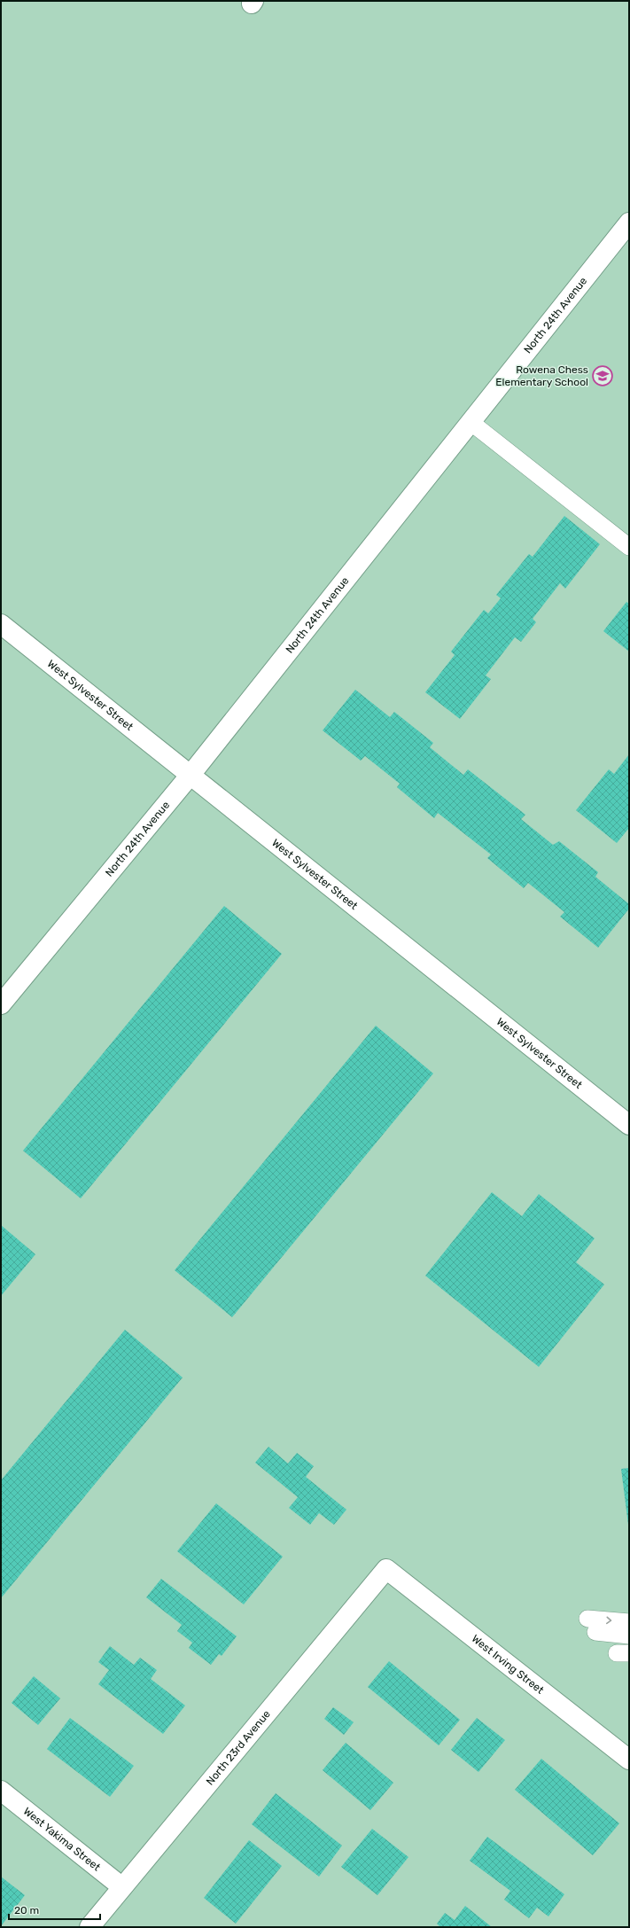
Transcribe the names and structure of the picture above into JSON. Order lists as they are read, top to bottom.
{
  "streets": {
    "street": [
      "North 24th Avenue",
      "West Sylvester Street",
      "West Irving Street",
      "North 23rd Avenue",
      "West Yakima Street"
    ]
  },
  "crossings": [
    ["North 24th Avenue", "West Sylvester Street"],
    ["West Irving Street", "North 23rd Avenue"],
    ["North 23rd Avenue", "West Yakima Street"]
  ],
  "places": {
    "school or university": ["Rowena Chess Elementary School"]
  },
  "scale_bar": "20 m"
}
